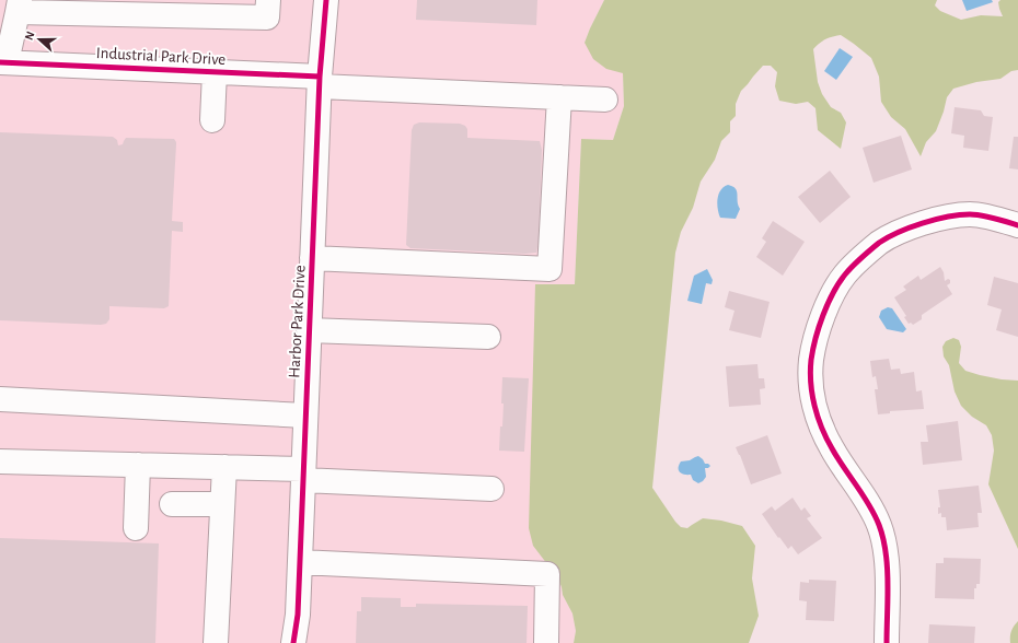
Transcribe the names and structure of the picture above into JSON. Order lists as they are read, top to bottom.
{
  "streets": {
    "street": ["Industrial Park Drive", "Harbor Park Drive"]
  },
  "crossings": [
    ["Industrial Park Drive", "Harbor Park Drive"]
  ],
  "north": "left"
}
